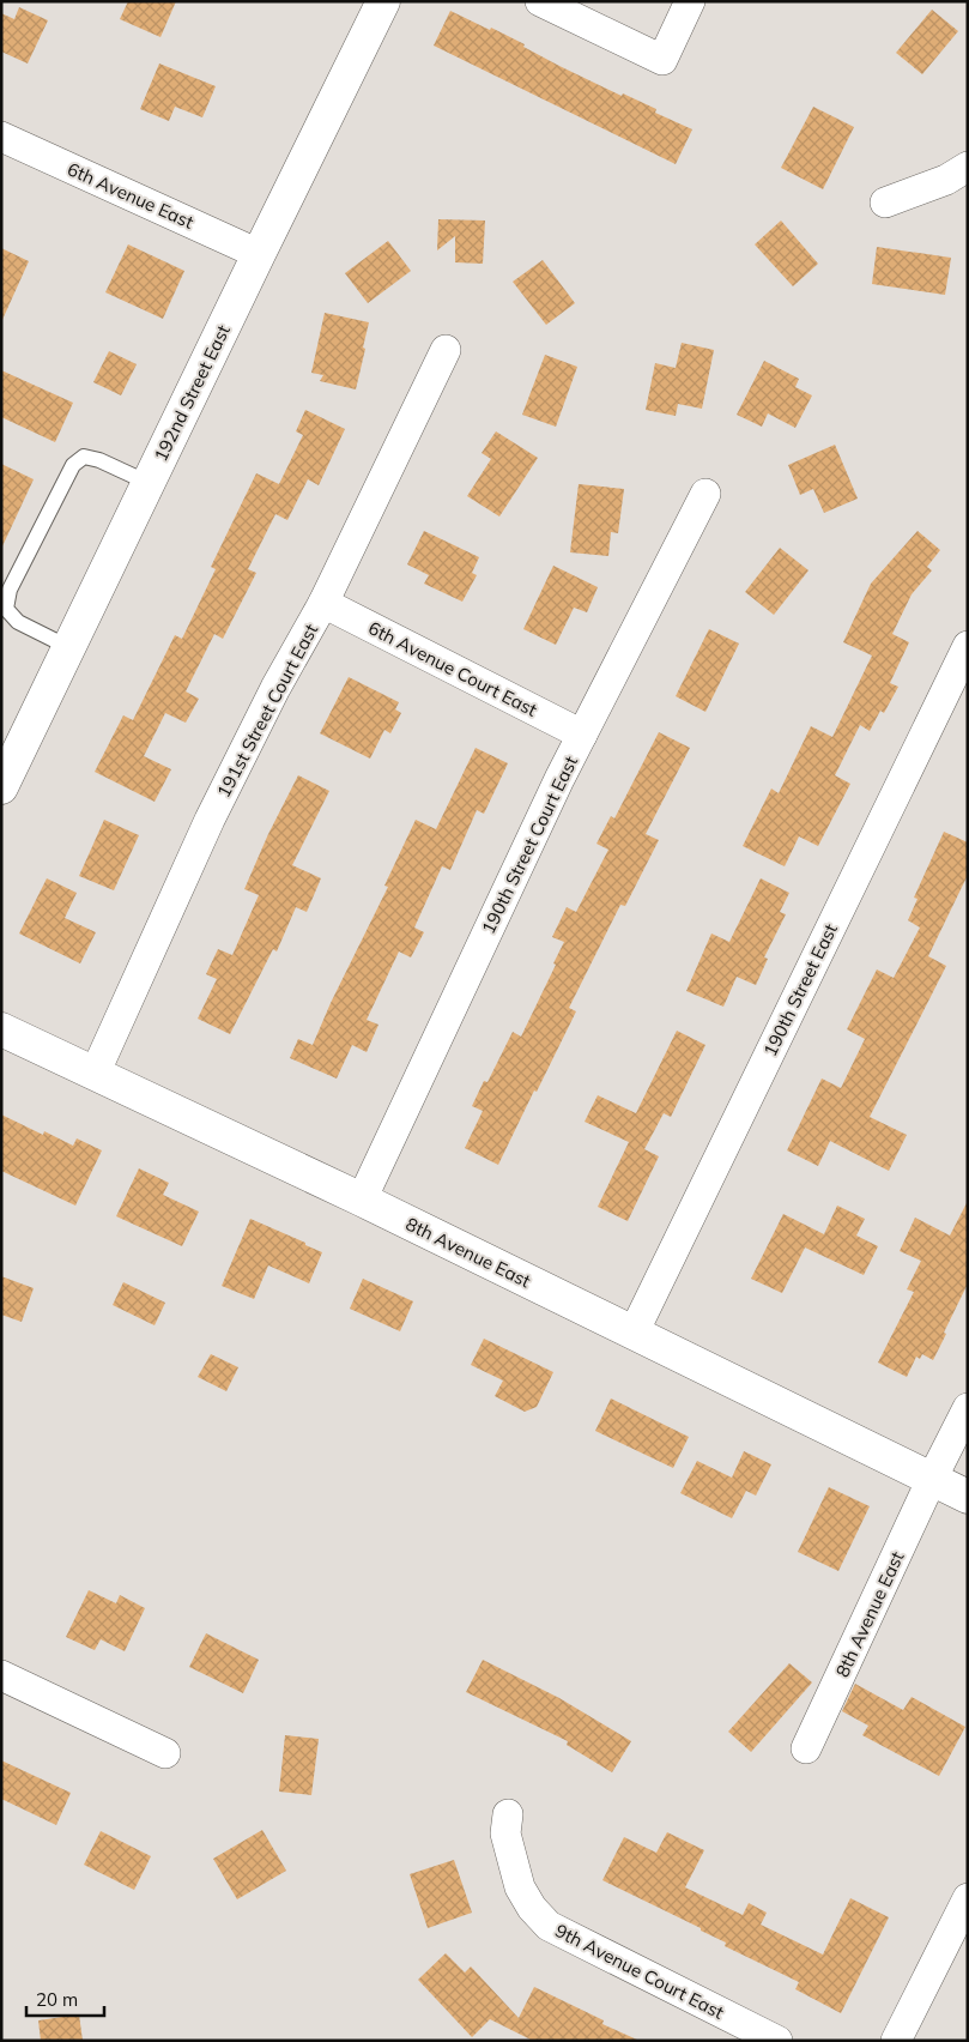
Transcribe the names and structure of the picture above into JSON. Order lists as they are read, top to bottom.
{
  "streets": {
    "street": [
      "6th Avenue East",
      "192nd Street East",
      "6th Avenue Court East",
      "191st Street Court East",
      "190th Street Court East",
      "190th Street East",
      "8th Avenue East",
      "9th Avenue Court East"
    ]
  },
  "crossings": [
    ["6th Avenue East", "192nd Street East"],
    ["6th Avenue Court East", "191st Street Court East"],
    ["6th Avenue Court East", "190th Street Court East"],
    ["191st Street Court East", "8th Avenue East"],
    ["190th Street Court East", "8th Avenue East"],
    ["190th Street East", "8th Avenue East"]
  ],
  "scale_bar": "20 m"
}
